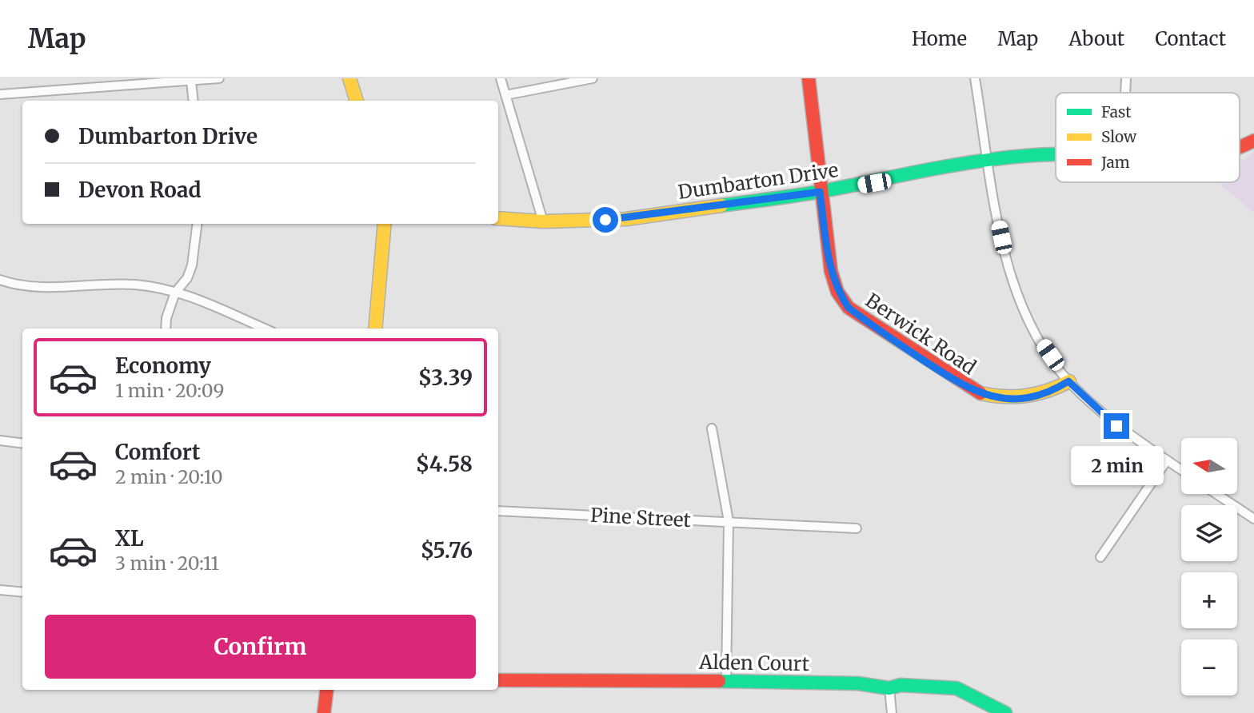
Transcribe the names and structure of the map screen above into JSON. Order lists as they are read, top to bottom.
{
  "streets": {
    "street": [
      "Dumbarton Drive",
      "Berwick Road",
      "Pine Street",
      "Alden Court"
    ]
  },
  "crossings": [
    ["Dumbarton Drive", "Berwick Road"]
  ],
  "legend": ["Fast", "Slow", "Jam"],
  "north": "left",
  "page": {
    "header": "Map",
    "nav": [
      "Home",
      "Map",
      "About",
      "Contact"
    ],
    "banner": ["Dumbarton Drive", "Devon Road"],
    "list": [
      {
        "name": "Economy",
        "note": "1 min · 20:09",
        "value": "$3.39"
      },
      {
        "name": "Comfort",
        "note": "2 min · 20:10",
        "value": "$4.58"
      },
      {
        "name": "XL",
        "note": "3 min · 20:11",
        "value": "$5.76"
      }
    ],
    "map_buttons": ["+", "−"],
    "bubble": "2 min",
    "buttons": "Confirm"
  }
}
